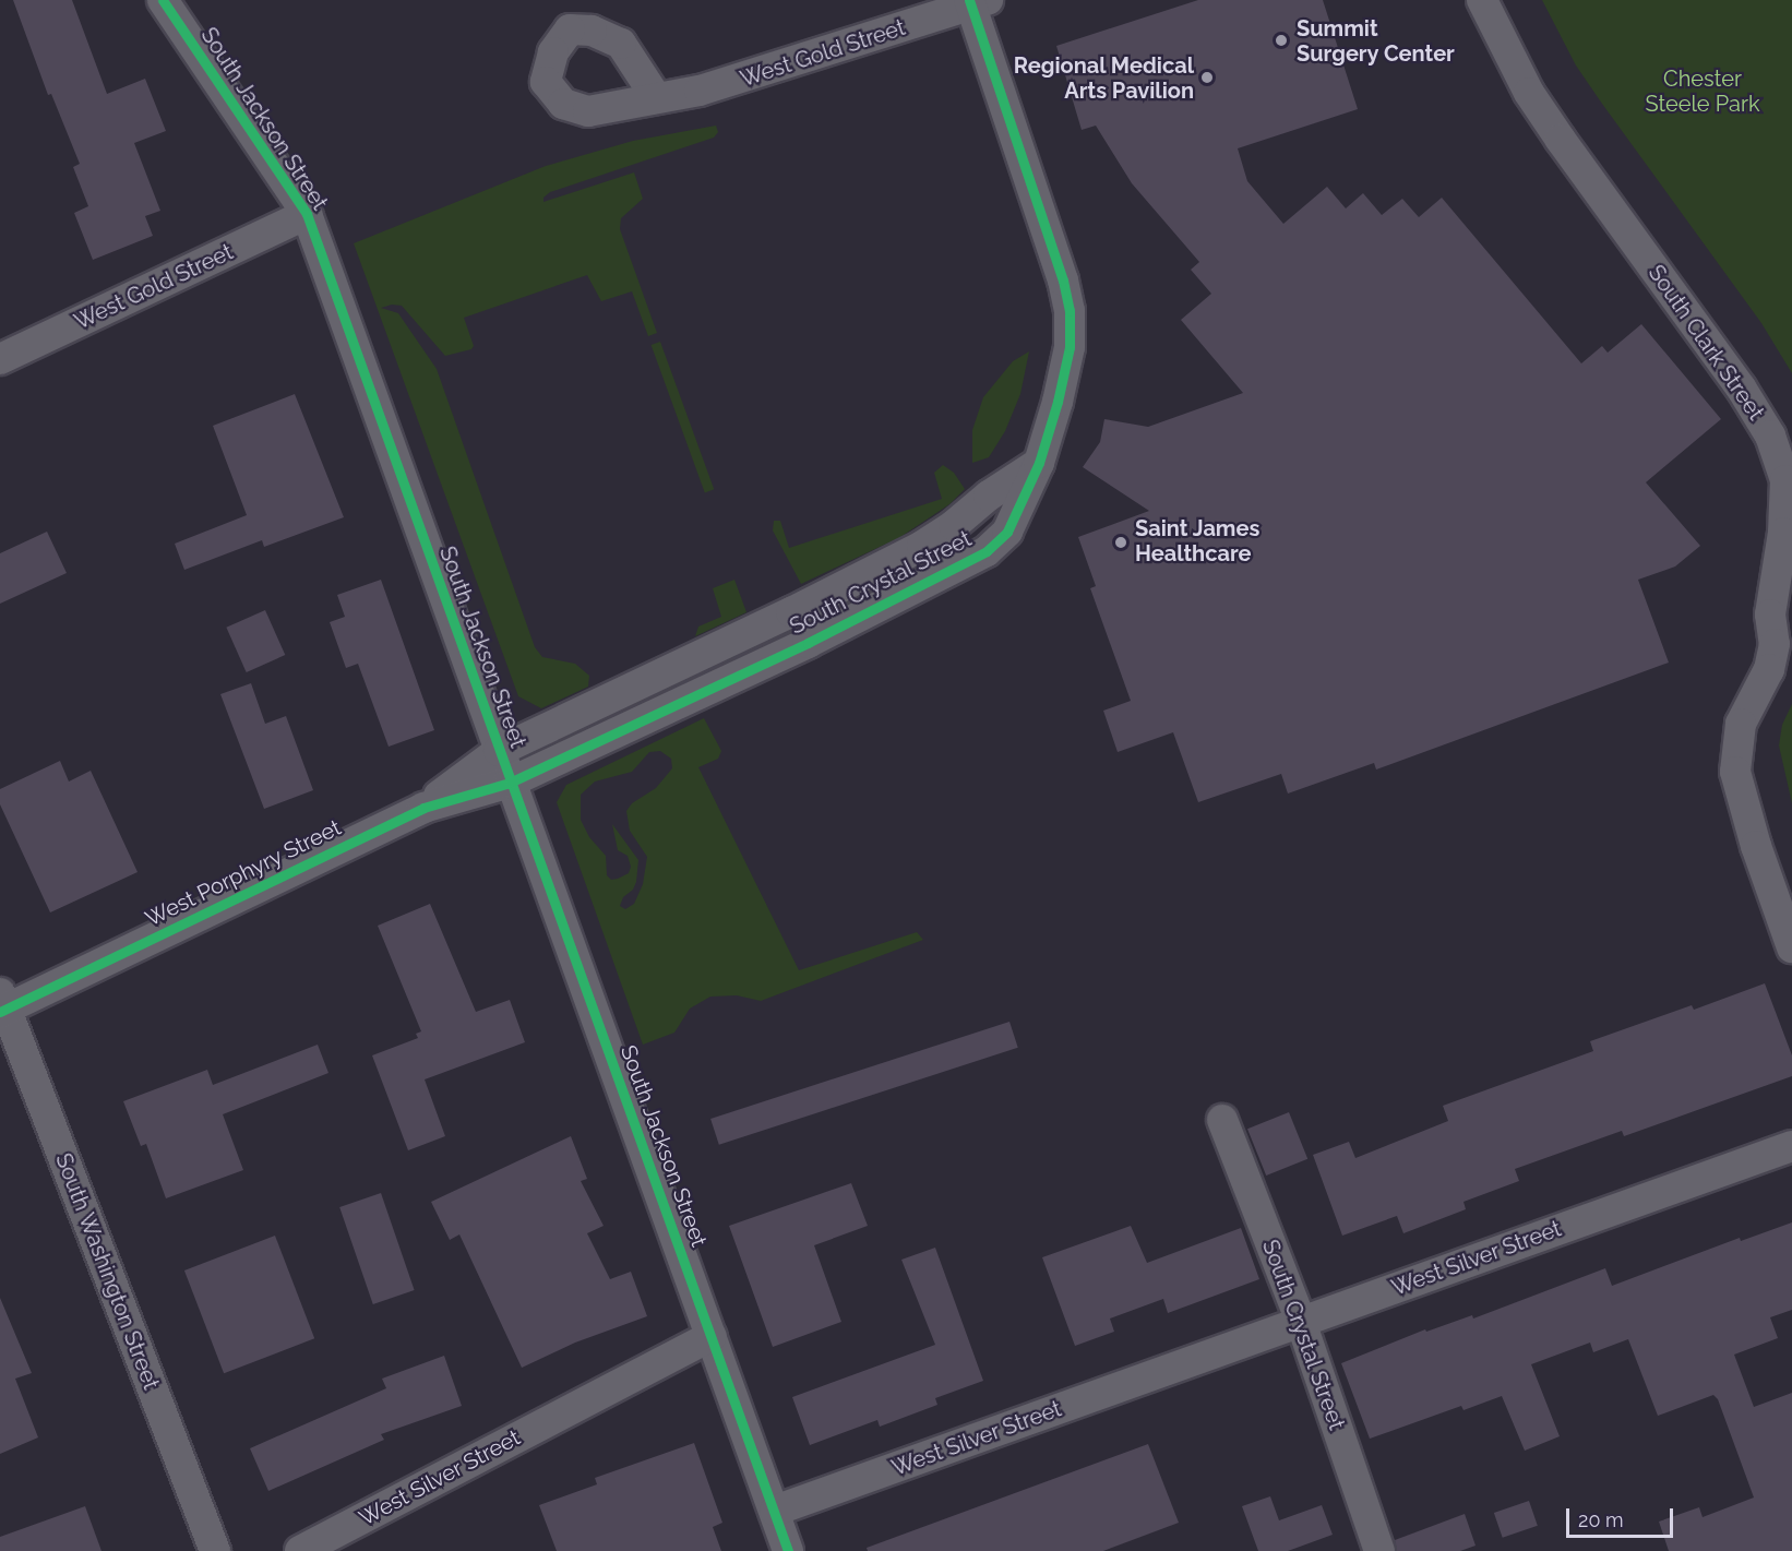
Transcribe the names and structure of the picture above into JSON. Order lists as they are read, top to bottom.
{
  "streets": {
    "street": [
      "West Gold Street",
      "South Jackson Street",
      "South Clark Street",
      "South Crystal Street",
      "West Porphyry Street",
      "West Silver Street",
      "South Washington Street"
    ]
  },
  "crossings": [
    ["West Gold Street", "South Jackson Street"],
    ["West Gold Street", "South Crystal Street"],
    ["South Jackson Street", "South Crystal Street"],
    ["South Jackson Street", "West Porphyry Street"],
    ["South Jackson Street", "West Silver Street"],
    ["South Crystal Street", "West Porphyry Street"],
    ["South Crystal Street", "West Silver Street"],
    ["West Porphyry Street", "South Washington Street"]
  ],
  "parks": ["Chester Steele Park"],
  "places": ["Summit Surgery Center", "Regional Medical Arts Pavilion", "Saint James Healthcare"],
  "scale_bar": "20 m"
}
